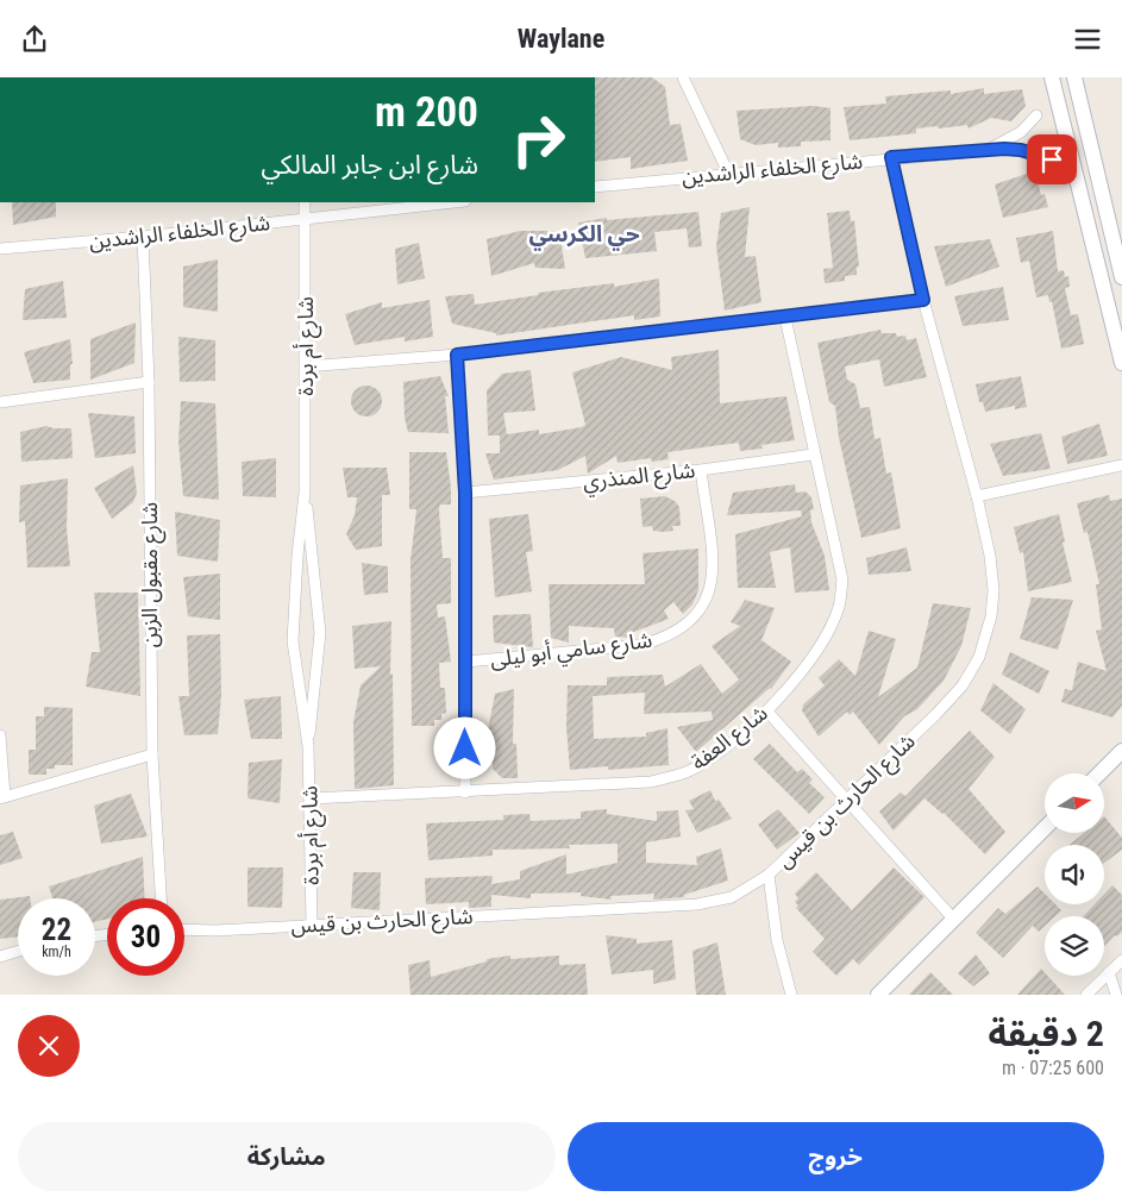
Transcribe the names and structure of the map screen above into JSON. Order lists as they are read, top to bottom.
{
  "streets": {
    "street": [
      "شارع الخلفاء الراشدين",
      "شارع أم بردة",
      "شارع المنذري",
      "شارع مقبول الزبن",
      "شارع سامي أبو ليلى",
      "شارع العفة",
      "شارع الحارث بن قيس"
    ]
  },
  "crossings": [
    ["شارع الخلفاء الراشدين", "شارع أم بردة"],
    ["شارع الخلفاء الراشدين", "شارع مقبول الزبن"],
    ["شارع الخلفاء الراشدين", "شارع الحارث بن قيس"],
    ["شارع أم بردة", "شارع العفة"],
    ["شارع أم بردة", "شارع الحارث بن قيس"],
    ["شارع المنذري", "شارع سامي أبو ليلى"],
    ["شارع المنذري", "شارع العفة"]
  ],
  "districts": ["حي الكرسي"],
  "north": "right",
  "page": {
    "header": "Waylane",
    "turn": ["200 m", "شارع ابن جابر المالكي"],
    "speed": "22 km/h",
    "limit": "30",
    "heading": ["2 دقيقة", "600 m · 07:25"],
    "buttons": ["خروج", "مشاركة"]
  }
}
